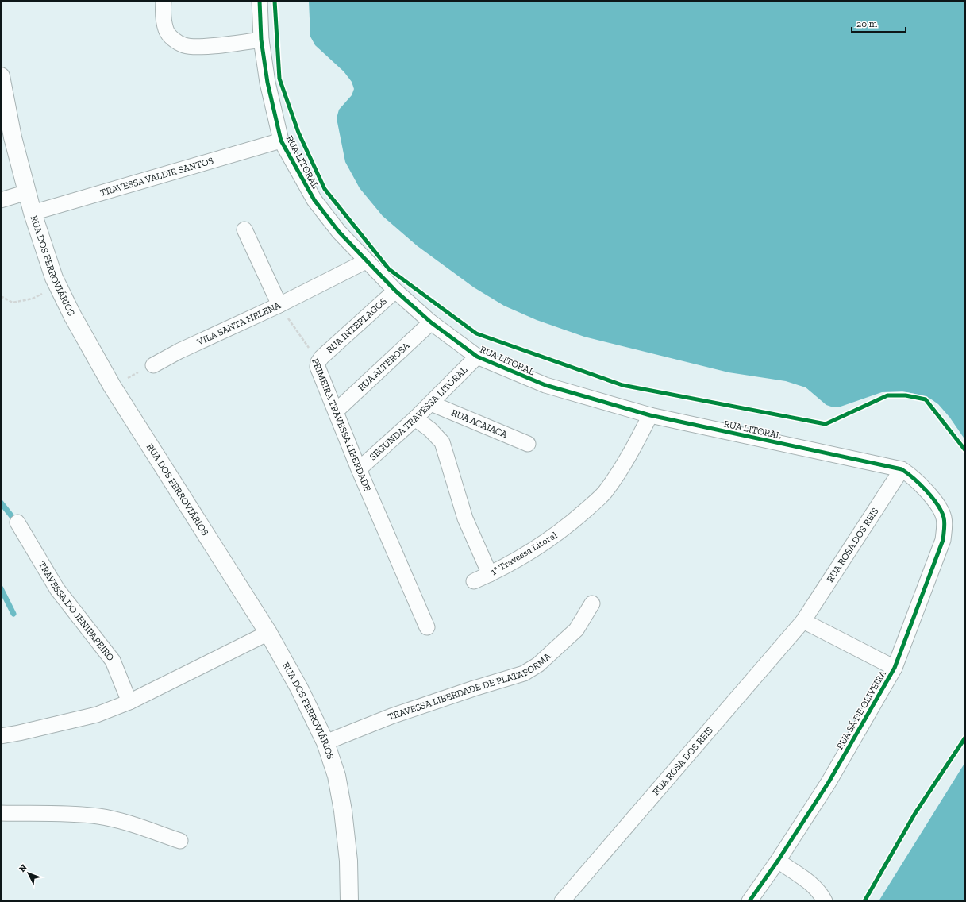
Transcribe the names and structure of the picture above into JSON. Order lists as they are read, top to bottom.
{
  "streets": {
    "main road": ["RUA DOS FERROVIÁRIOS"],
    "street": [
      "RUA LITORAL",
      "TRAVESSA VALDIR SANTOS",
      "VILA SANTA HELENA",
      "RUA INTERLAGOS",
      "RUA ALTEROSA",
      "SEGUNDA TRAVESSA LITORAL",
      "RUA ACAIACA",
      "PRIMEIRA TRAVESSA LIBERDADE",
      "RUA ROSA DOS REIS",
      "1ª Travessa Litoral",
      "TRAVESSA DO JENIPAPEIRO",
      "TRAVESSA LIBERDADE DE PLATAFORMA",
      "RUA SÁ DE OLIVEIRA"
    ]
  },
  "crossings": [
    ["RUA LITORAL", "TRAVESSA VALDIR SANTOS"],
    ["RUA LITORAL", "VILA SANTA HELENA"],
    ["RUA LITORAL", "RUA INTERLAGOS"],
    ["RUA LITORAL", "RUA ALTEROSA"],
    ["RUA LITORAL", "SEGUNDA TRAVESSA LITORAL"],
    ["RUA LITORAL", "RUA ROSA DOS REIS"],
    ["RUA LITORAL", "1ª Travessa Litoral"],
    ["RUA LITORAL", "RUA SÁ DE OLIVEIRA"],
    ["TRAVESSA VALDIR SANTOS", "RUA DOS FERROVIÁRIOS"],
    ["RUA DOS FERROVIÁRIOS", "TRAVESSA LIBERDADE DE PLATAFORMA"],
    ["VILA SANTA HELENA", "PRIMEIRA TRAVESSA LIBERDADE"],
    ["RUA INTERLAGOS", "PRIMEIRA TRAVESSA LIBERDADE"],
    ["RUA ALTEROSA", "PRIMEIRA TRAVESSA LIBERDADE"],
    ["SEGUNDA TRAVESSA LITORAL", "RUA ACAIACA"],
    ["SEGUNDA TRAVESSA LITORAL", "PRIMEIRA TRAVESSA LIBERDADE"]
  ],
  "scale_bar": "20 m",
  "north": "top left"
}
